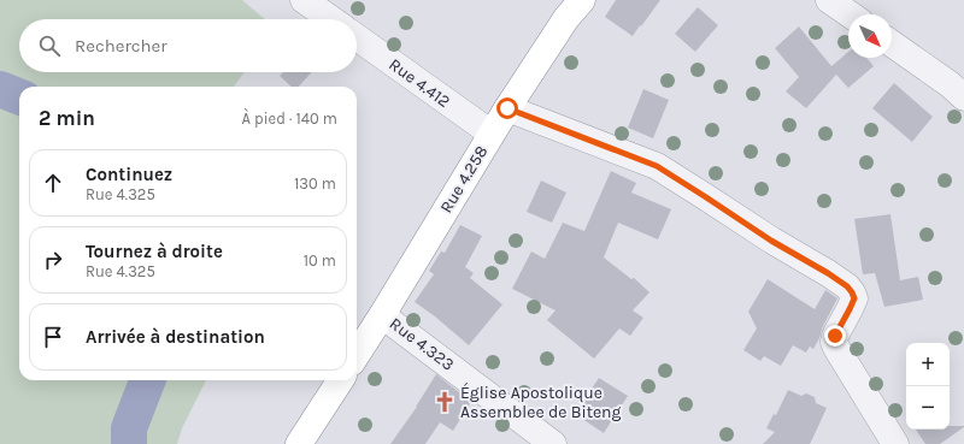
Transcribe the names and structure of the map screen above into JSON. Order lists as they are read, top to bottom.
{
  "streets": {
    "highway": ["Rue 4.258"],
    "street": ["Rue 4.412", "Rue 4.323"]
  },
  "crossings": [
    ["Rue 4.412", "Rue 4.258"],
    ["Rue 4.258", "Rue 4.323"]
  ],
  "places": {
    "church": ["Église Apostolique Assemblee de Biteng"]
  },
  "north": "bottom right",
  "page": {
    "search": "Rechercher",
    "heading": ["2 min", "À pied · 140 m"],
    "list": [
      ["Continuez", "Rue 4.325", "130 m"],
      ["Tournez à droite", "Rue 4.325", "10 m"],
      "Arrivée à destination"
    ],
    "map_buttons": ["+", "−"]
  }
}
